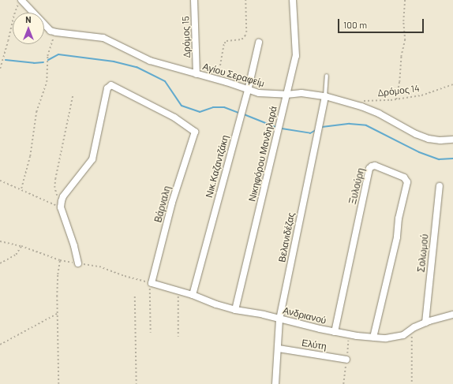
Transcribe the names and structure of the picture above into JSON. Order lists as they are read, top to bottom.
{
  "streets": {
    "street": [
      "Δρόμος 15",
      "Αγίου Σεραφείμ",
      "Νικηφόρου Μανδηλαρά",
      "Νικ.Καζαντζάκη",
      "Ξυλούρη",
      "Βάρναλη",
      "Βελανιδέζας",
      "Σολωμού",
      "Ανδριανού",
      "Ελύτη"
    ],
    "path": ["Δρόμος 14"]
  },
  "crossings": [
    ["Δρόμος 15", "Αγίου Σεραφείμ"],
    ["Αγίου Σεραφείμ", "Νικηφόρου Μανδηλαρά"],
    ["Αγίου Σεραφείμ", "Νικ.Καζαντζάκη"],
    ["Αγίου Σεραφείμ", "Βελανιδέζας"],
    ["Νικηφόρου Μανδηλαρά", "Ανδριανού"],
    ["Νικ.Καζαντζάκη", "Ανδριανού"],
    ["Ξυλούρη", "Ανδριανού"],
    ["Βάρναλη", "Ανδριανού"],
    ["Βελανιδέζας", "Ανδριανού"],
    ["Βελανιδέζας", "Ελύτη"],
    ["Σολωμού", "Ανδριανού"]
  ],
  "scale_bar": "100 m",
  "north": "top"
}
